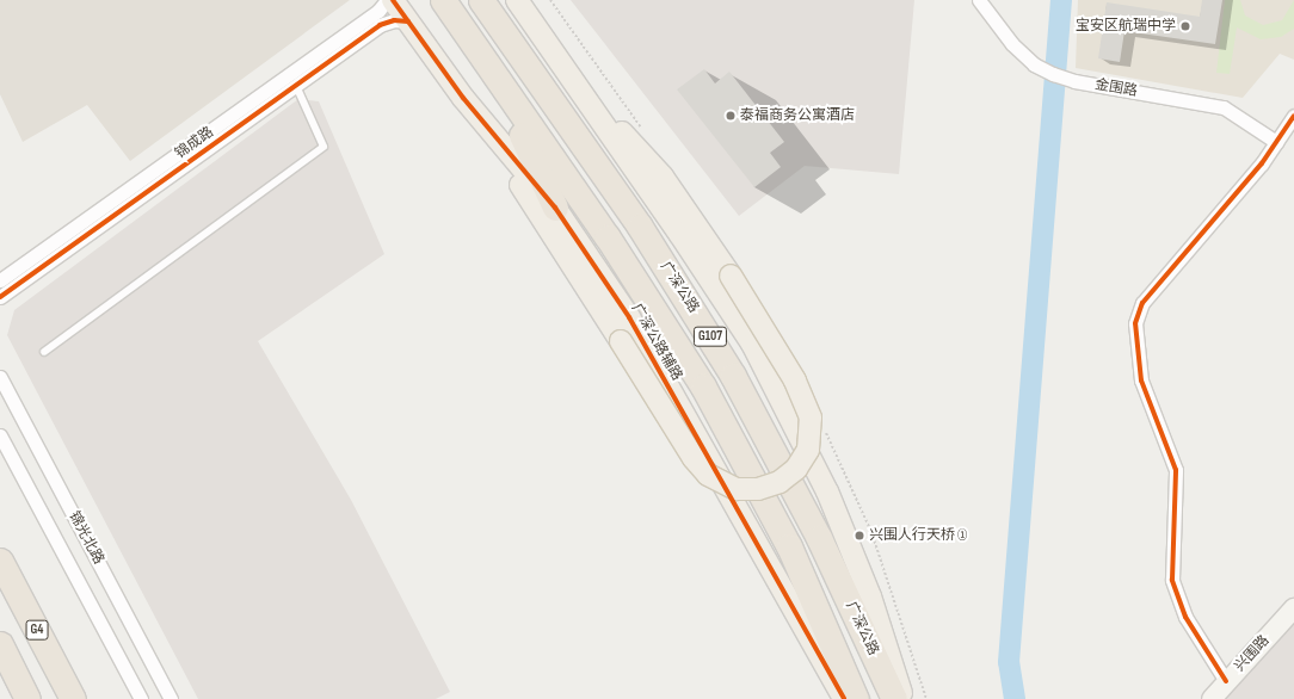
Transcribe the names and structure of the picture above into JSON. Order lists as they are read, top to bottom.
{
  "streets": {
    "highway": ["广深公路", "G107", "G4"],
    "main road": ["广深公路辅路"],
    "street": [
      "金围路",
      "锦成路",
      "锦光北路",
      "兴围路"
    ]
  },
  "crossings": [
    ["锦成路", "广深公路辅路"]
  ],
  "places": ["宝安区航瑞中学", "泰福商务公寓酒店", "兴围人行天桥 ①"]
}
